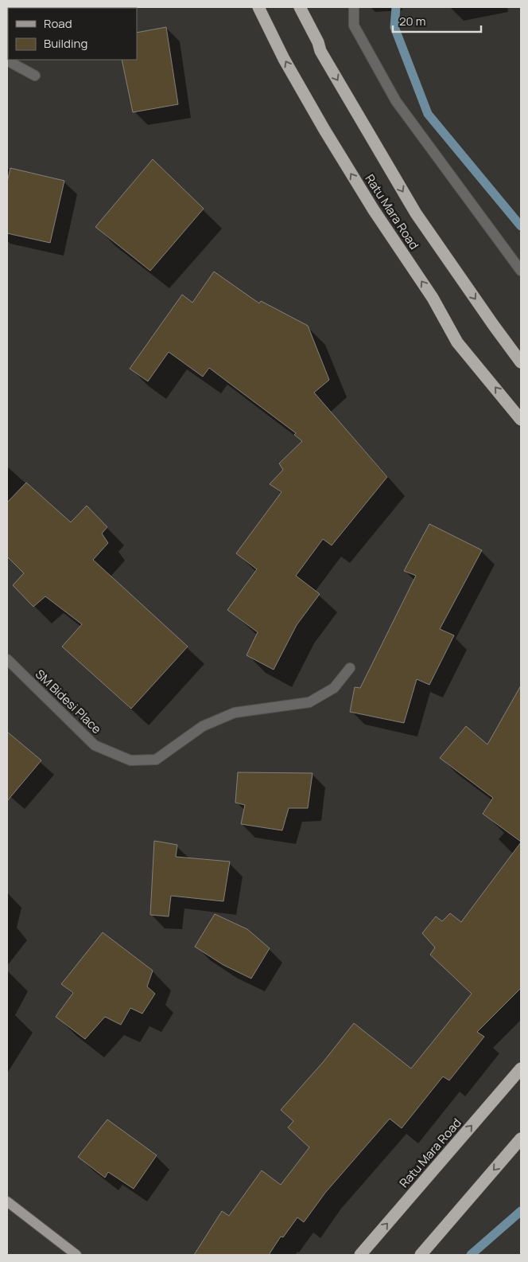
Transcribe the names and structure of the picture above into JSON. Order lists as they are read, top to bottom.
{
  "streets": {
    "highway": ["Ratu Mara Road"],
    "street": ["SM Bidesi Place"]
  },
  "legend": ["Road", "Building"],
  "scale_bar": "20 m"
}
